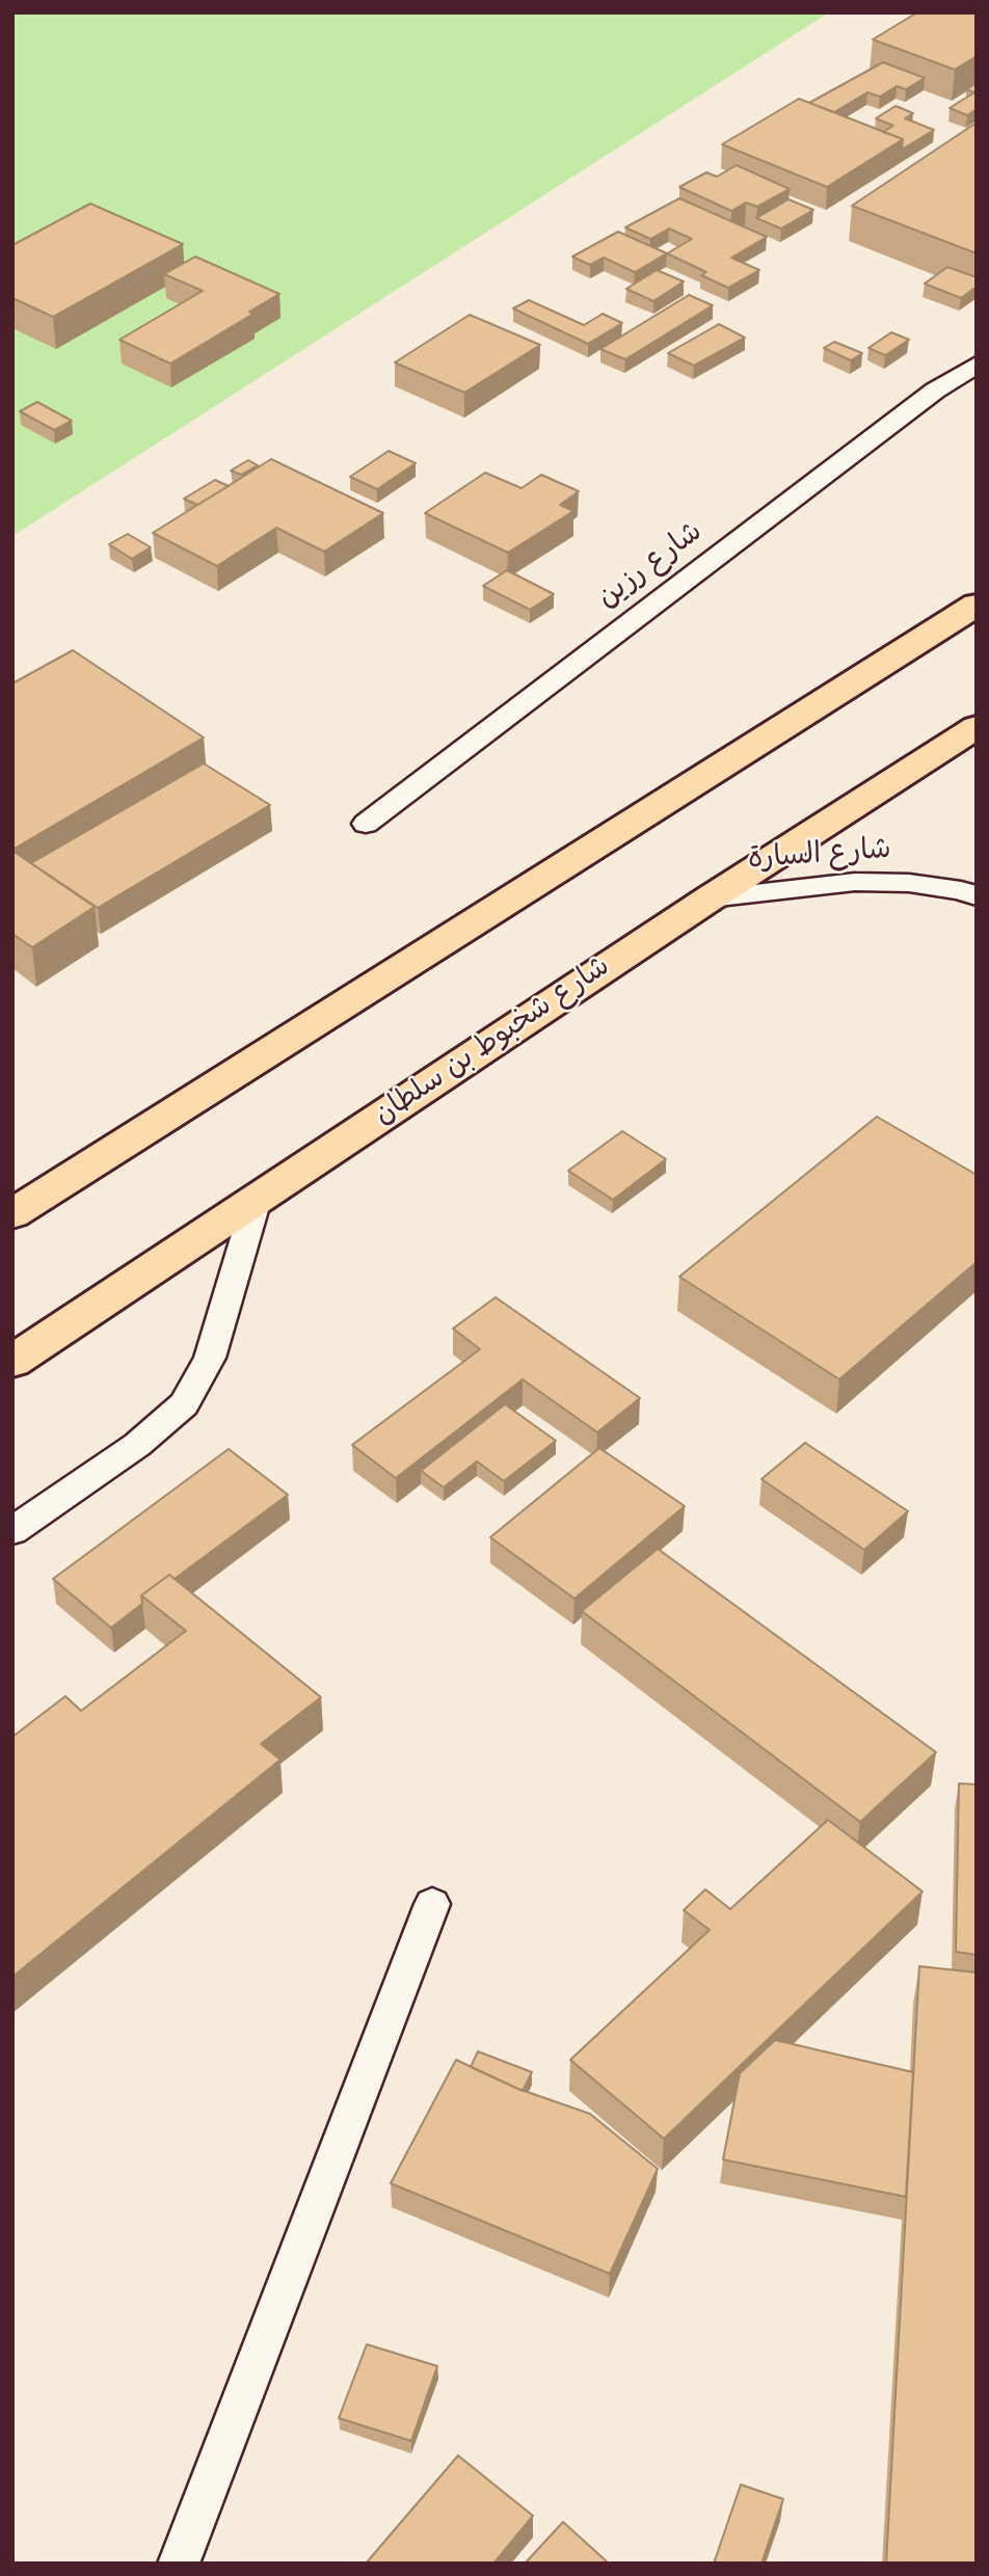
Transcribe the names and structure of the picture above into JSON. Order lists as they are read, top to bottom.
{
  "streets": {
    "main road": ["شارع شخبوط بن سلطان"],
    "lane": ["شارع رزين", "شارع السارة"]
  },
  "crossings": [
    ["شارع السارة", "شارع شخبوط بن سلطان"]
  ]
}
